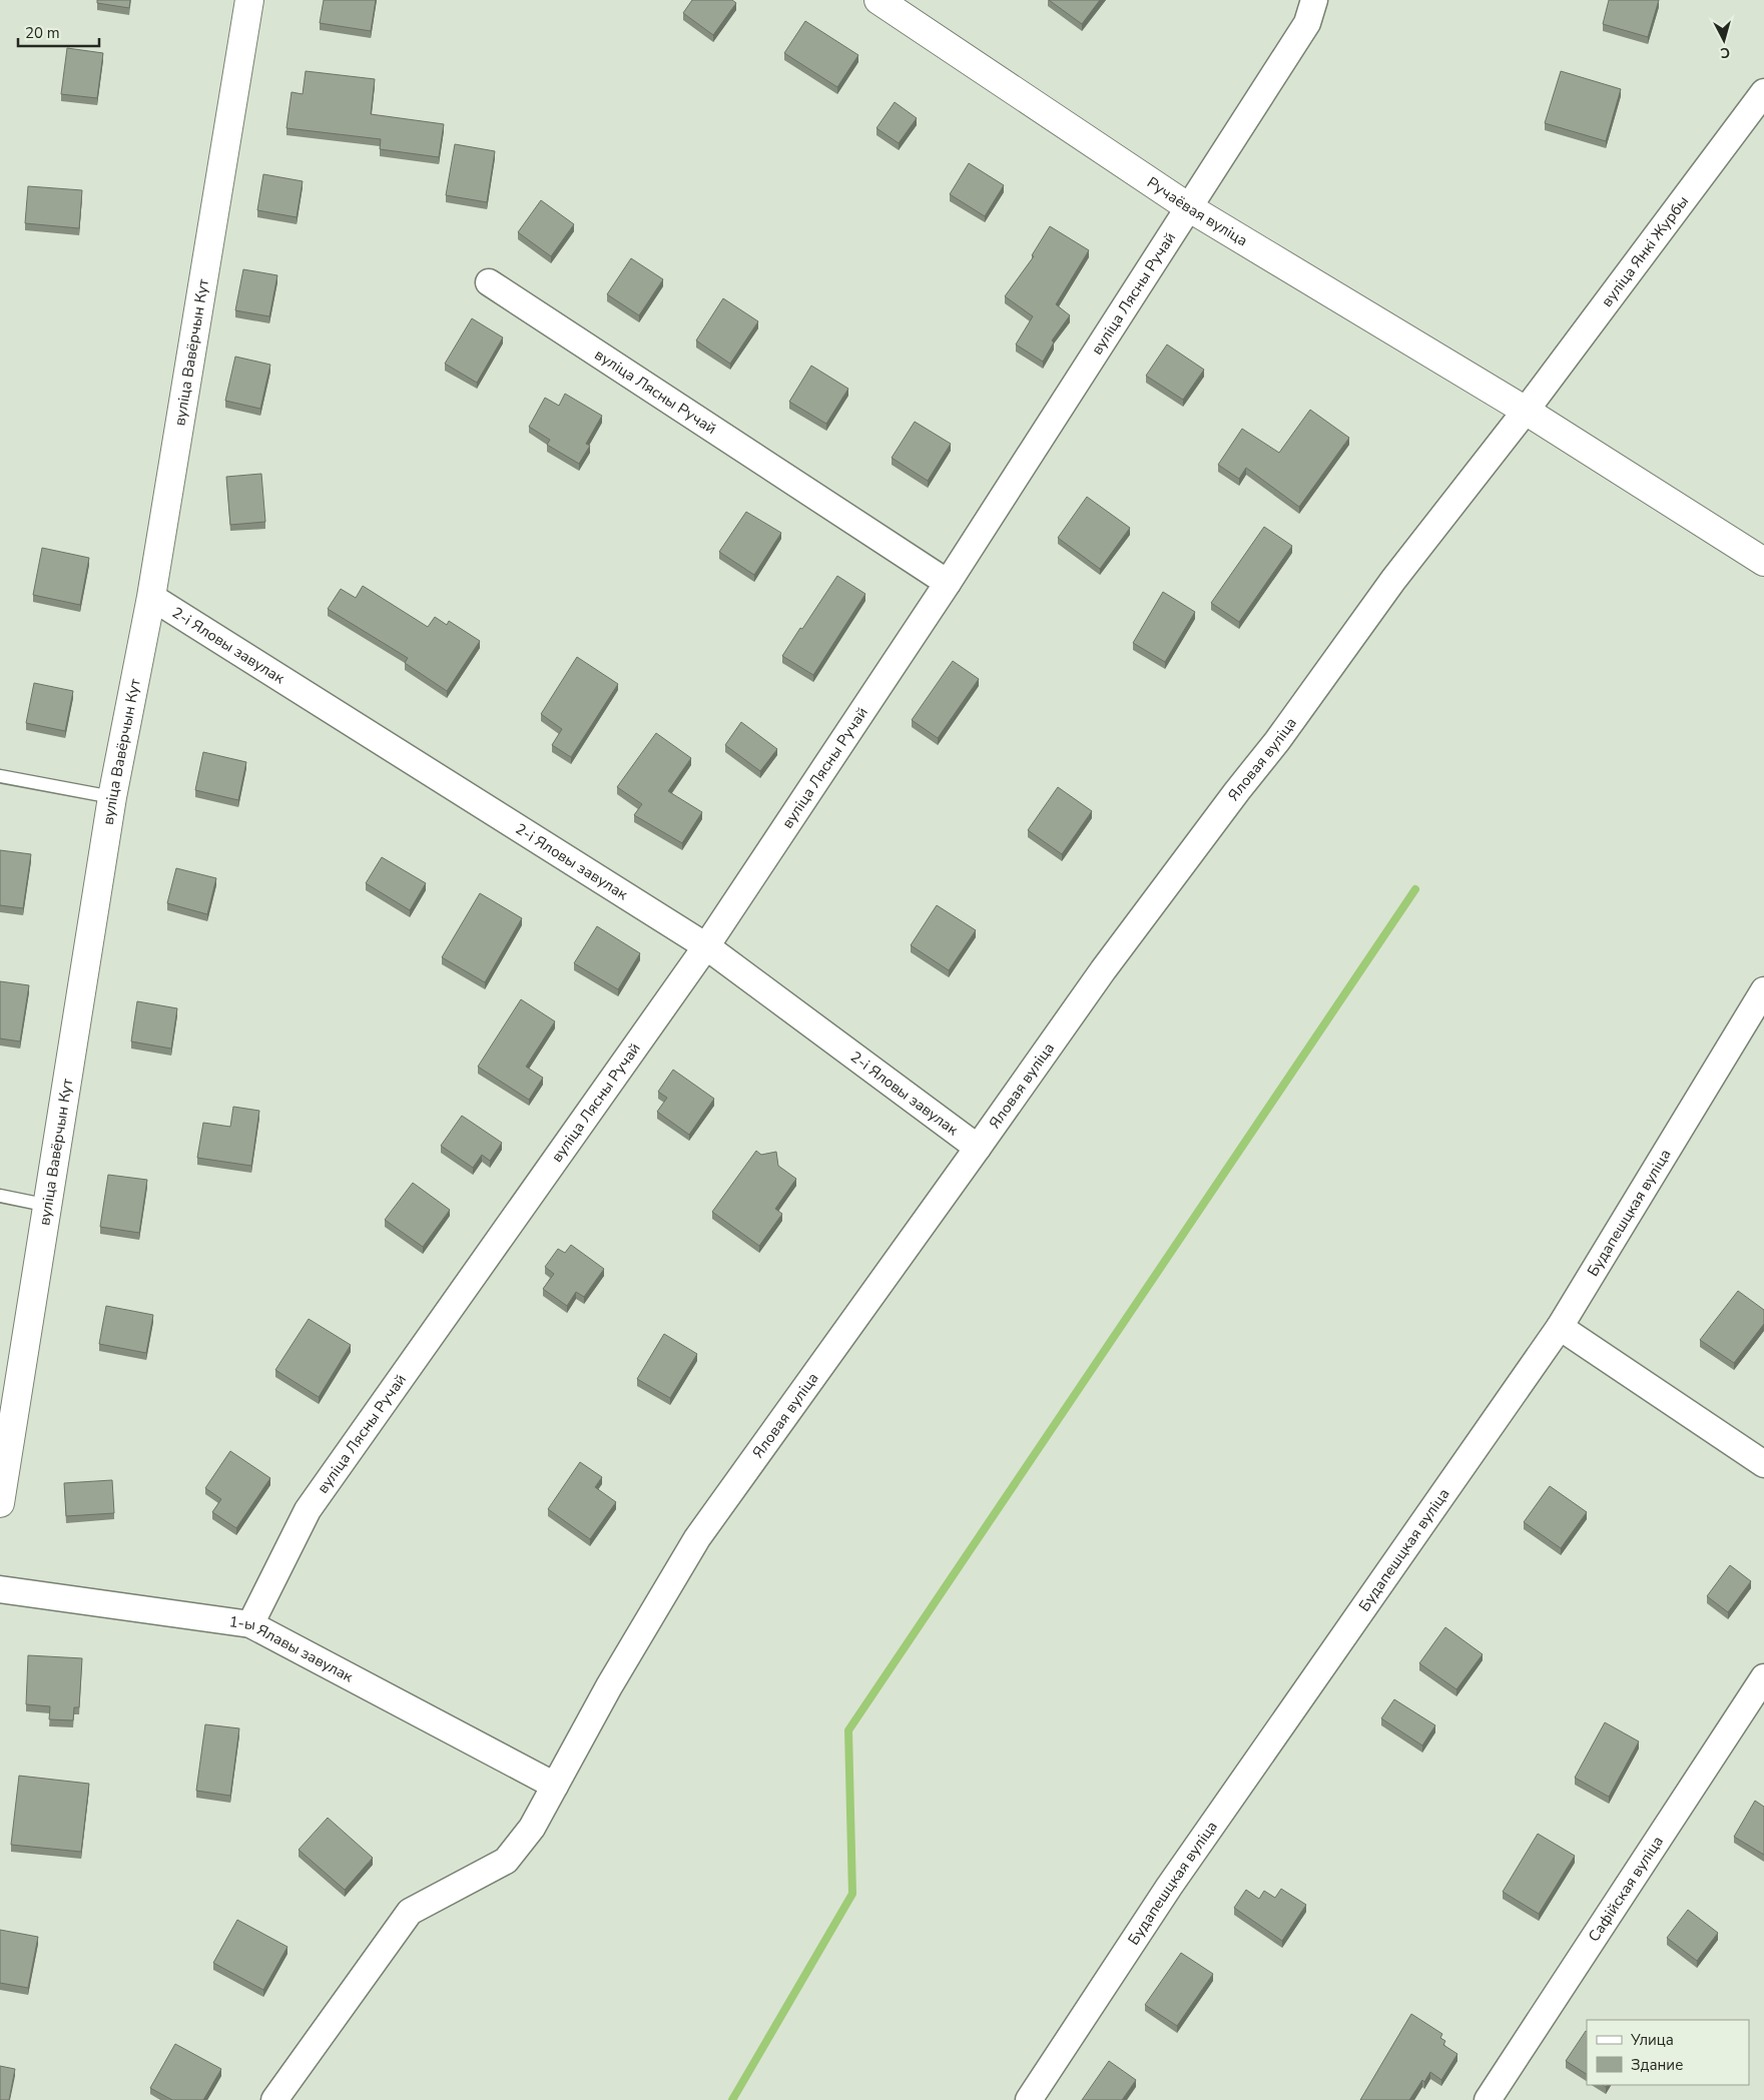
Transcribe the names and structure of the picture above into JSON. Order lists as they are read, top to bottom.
{
  "streets": {
    "street": [
      "Ручаёвая вуліца",
      "вуліца Янкі Журбы",
      "вуліца Лясны Ручай",
      "вуліца Вавёрчын Кут",
      "2-і Яловы завулак",
      "Яловая вуліца",
      "Будапешцкая вуліца",
      "1-ы Ялавы завулак",
      "Сафійская вуліца"
    ]
  },
  "crossings": [
    ["Ручаёвая вуліца", "вуліца Янкі Журбы"],
    ["Ручаёвая вуліца", "вуліца Лясны Ручай"],
    ["Ручаёвая вуліца", "Яловая вуліца"],
    ["вуліца Янкі Журбы", "Яловая вуліца"],
    ["вуліца Лясны Ручай", "2-і Яловы завулак"],
    ["вуліца Лясны Ручай", "1-ы Ялавы завулак"],
    ["вуліца Вавёрчын Кут", "2-і Яловы завулак"],
    ["2-і Яловы завулак", "Яловая вуліца"],
    ["Яловая вуліца", "1-ы Ялавы завулак"]
  ],
  "legend": ["Улица", "Здание"],
  "scale_bar": "20 m",
  "north": "bottom"
}
